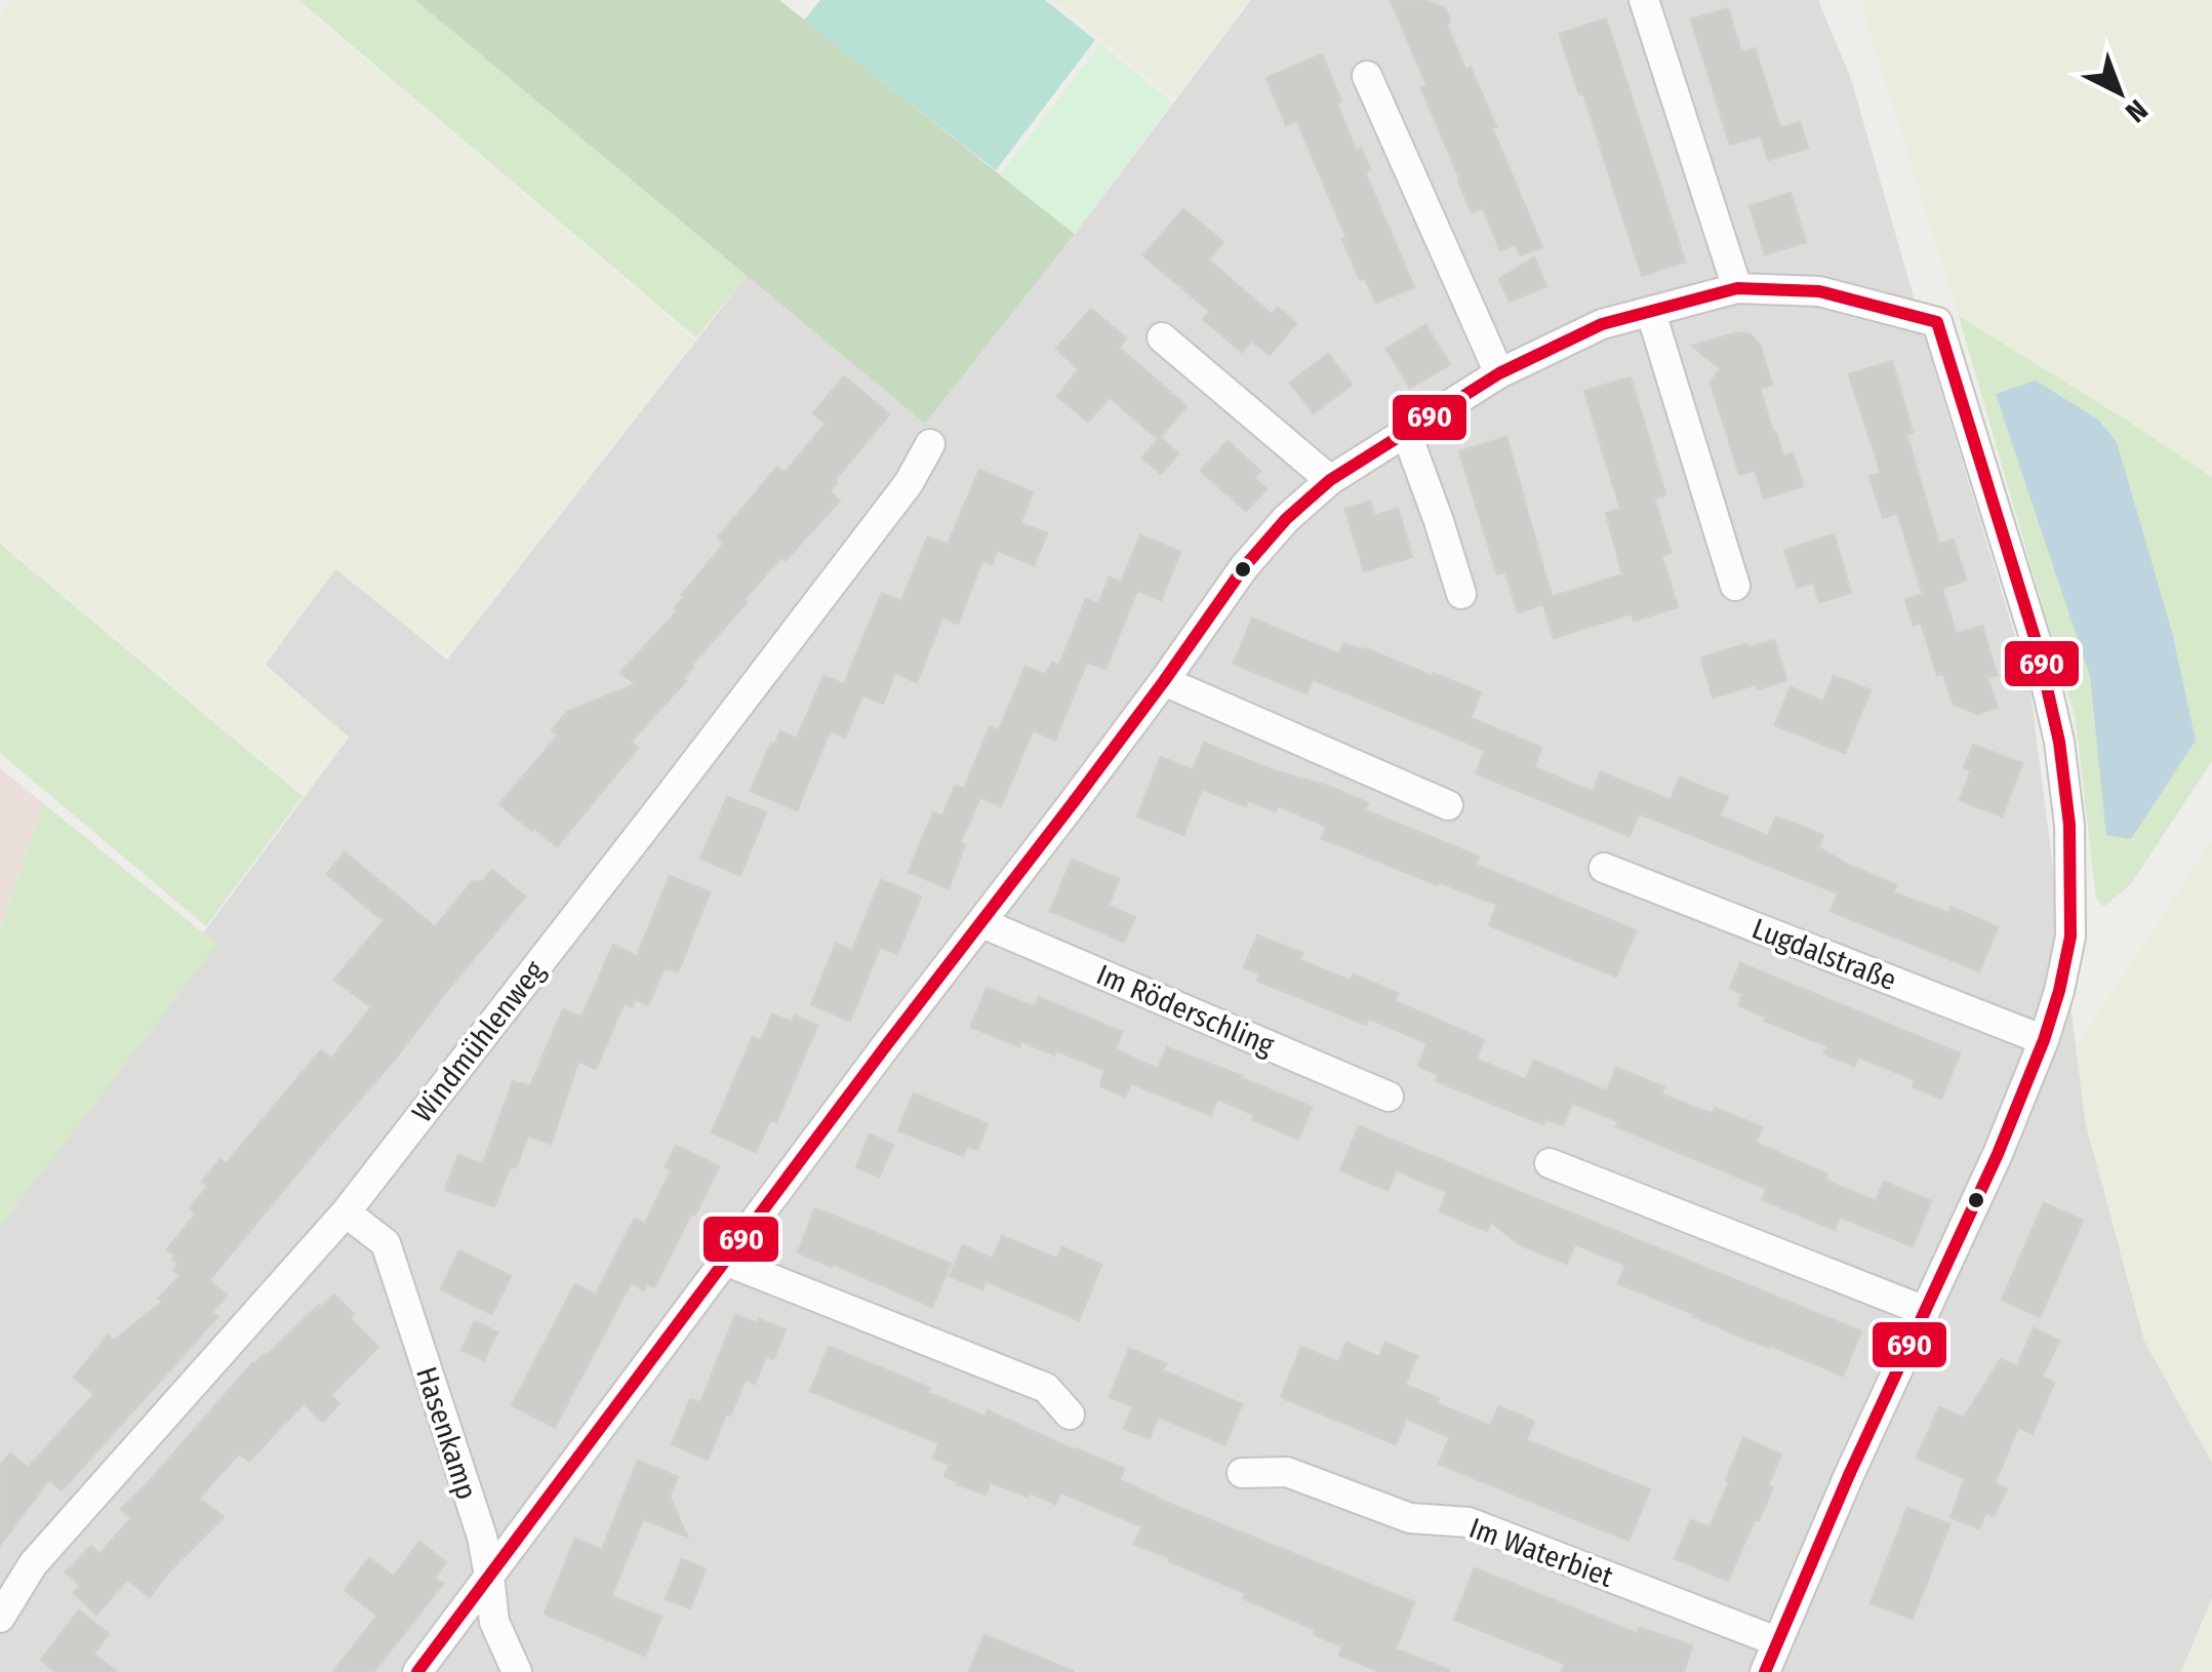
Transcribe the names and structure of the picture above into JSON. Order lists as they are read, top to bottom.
{
  "streets": {
    "street": [
      "Lugdalstraße",
      "Im Röderschling",
      "Windmühlenweg",
      "Hasenkamp",
      "Im Waterbiet"
    ]
  },
  "crossings": [
    ["Windmühlenweg", "Hasenkamp"]
  ],
  "lines": ["transit line 690"],
  "north": "bottom right"
}
